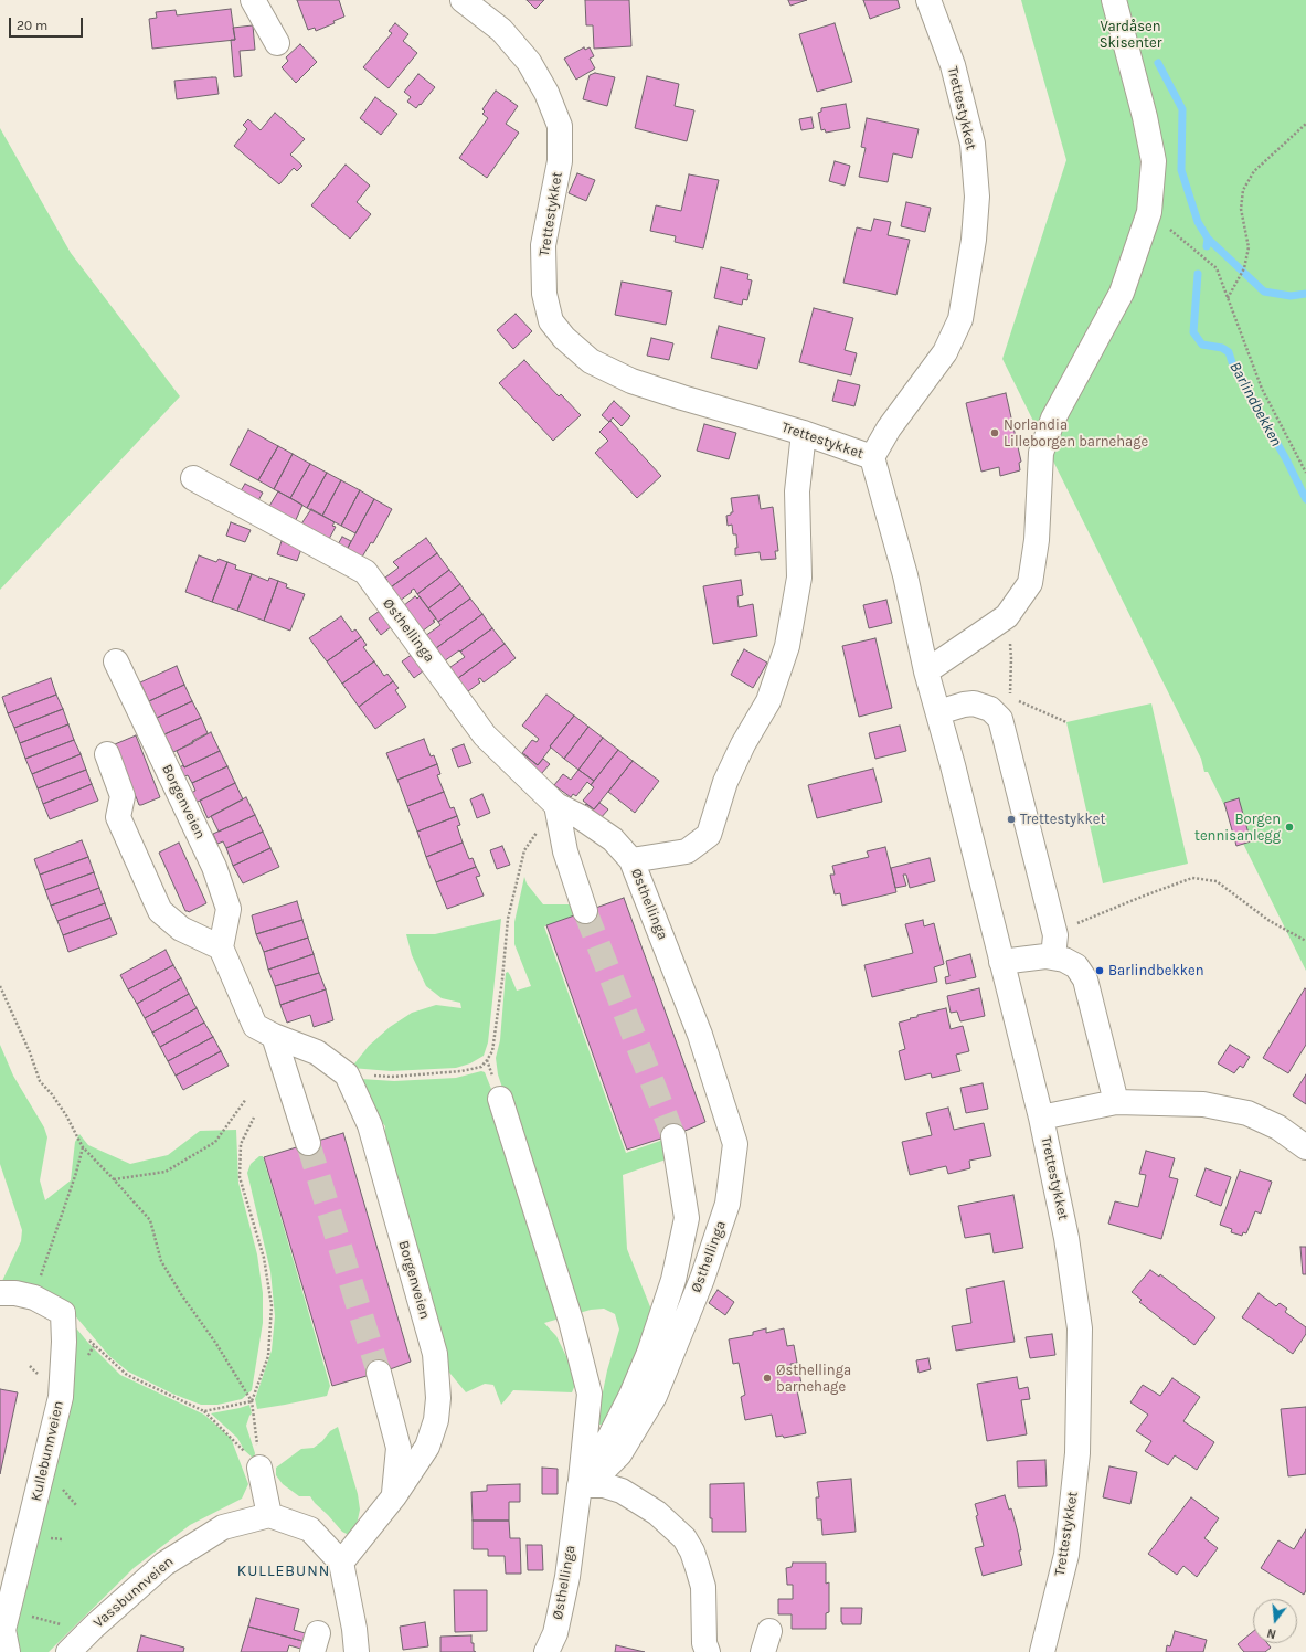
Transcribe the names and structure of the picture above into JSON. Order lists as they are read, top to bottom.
{
  "streets": {
    "street": [
      "Trettestykket",
      "Østhellinga",
      "Borgenveien",
      "Kullebunnveien",
      "Vassbunnveien"
    ]
  },
  "districts": ["KULLEBUNN"],
  "water": ["Barlindbekken"],
  "parks": ["Vardåsen Skisenter"],
  "places": [
    "Norlandia Lilleborgen barnehage",
    "Trettestykket",
    "Borgen tennisanlegg",
    "Barlindbekken",
    "Østhellinga barnehage"
  ],
  "scale_bar": "20 m",
  "north": "bottom"
}
